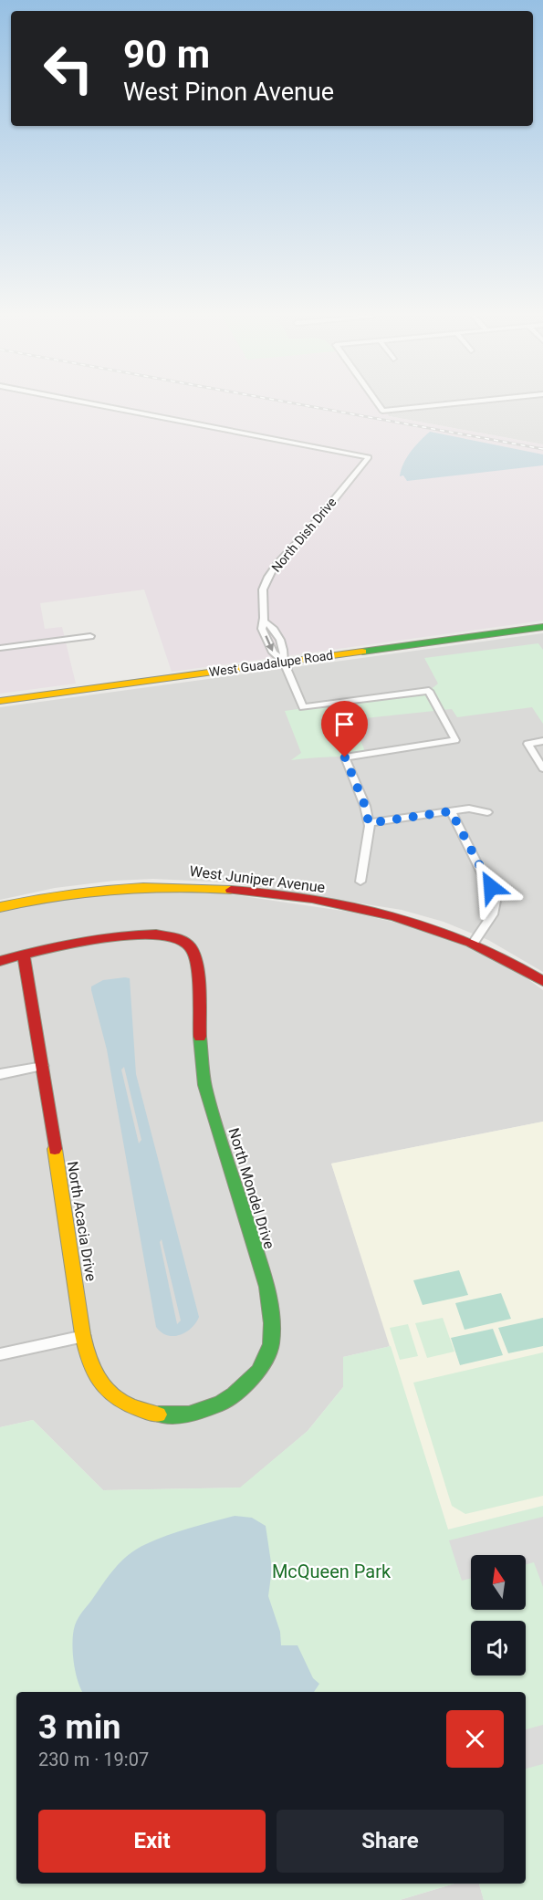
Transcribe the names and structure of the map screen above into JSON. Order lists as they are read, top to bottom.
{
  "streets": {
    "street": [
      "North Dish Drive",
      "West Guadalupe Road",
      "West Juniper Avenue",
      "North Mondel Drive",
      "North Acacia Drive"
    ]
  },
  "crossings": [
    ["North Dish Drive", "West Guadalupe Road"],
    ["North Mondel Drive", "North Acacia Drive"]
  ],
  "parks": ["McQueen Park"],
  "north": "top",
  "page": {
    "turn": ["90 m", "West Pinon Avenue"],
    "heading": ["3 min", "230 m · 19:07"],
    "buttons": ["Exit", "Share"]
  }
}
